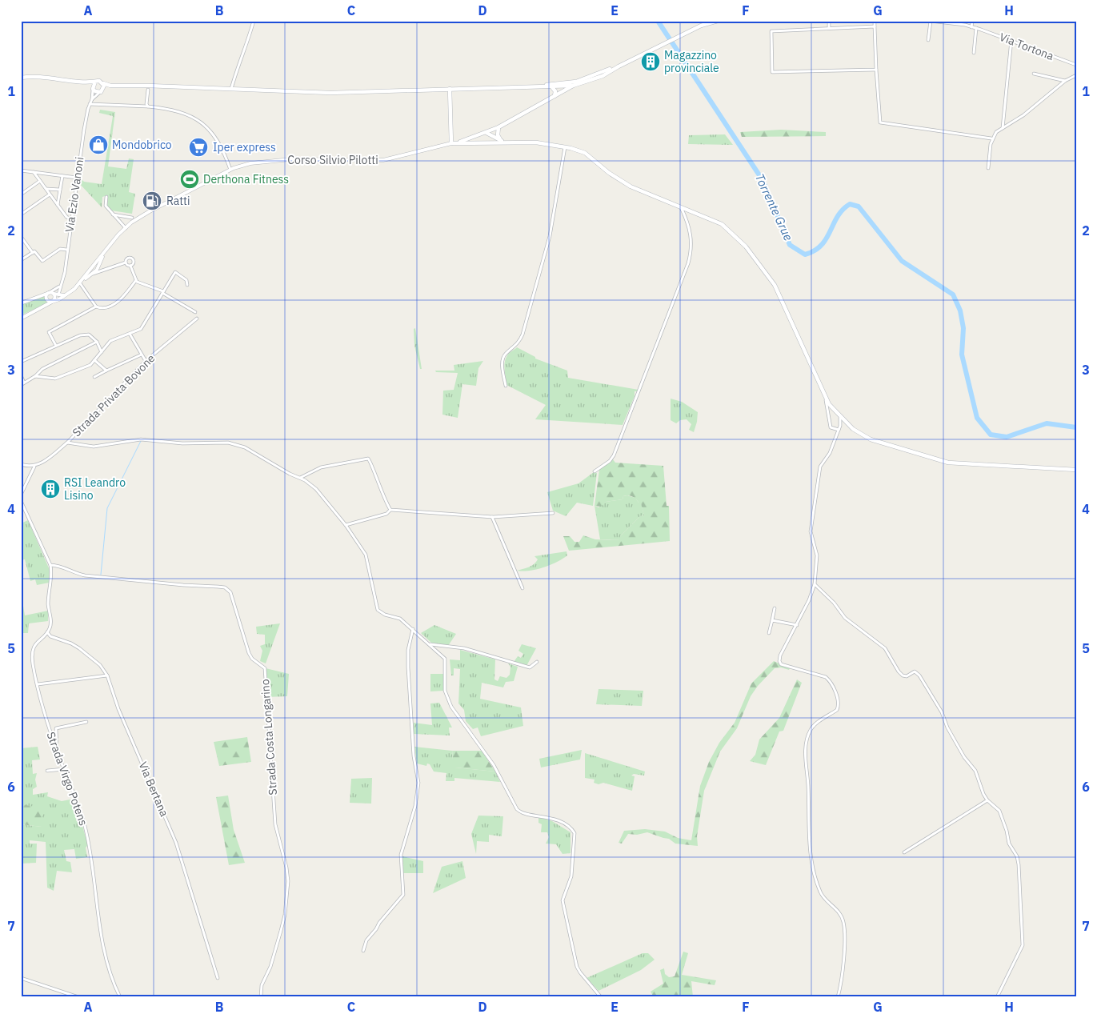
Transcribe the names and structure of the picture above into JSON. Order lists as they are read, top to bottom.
{
  "streets": {
    "main road": ["Corso Silvio Pilotti"],
    "street": [
      "Via Tortona",
      "Via Ezio Vanoni",
      "Strada Privata Bovone",
      "Strada Costa Longarino",
      "Strada Virgo Potens",
      "Via Bertana"
    ]
  },
  "crossings": [
    ["Strada Virgo Potens", "Via Bertana"]
  ],
  "water": ["Torrente Grue"],
  "places": {
    "building": ["Magazzino provinciale", "RSI Leandro Lisino"],
    "shop": ["Mondobrico"],
    "supermarket": ["Iper express"],
    "sports": ["Derthona Fitness"],
    "fuel station": ["Ratti"]
  },
  "grid": {
    "columns": [
      "A",
      "B",
      "C",
      "D",
      "E",
      "F",
      "G",
      "H"
    ],
    "rows": [
      "1",
      "2",
      "3",
      "4",
      "5",
      "6",
      "7"
    ]
  }
}
